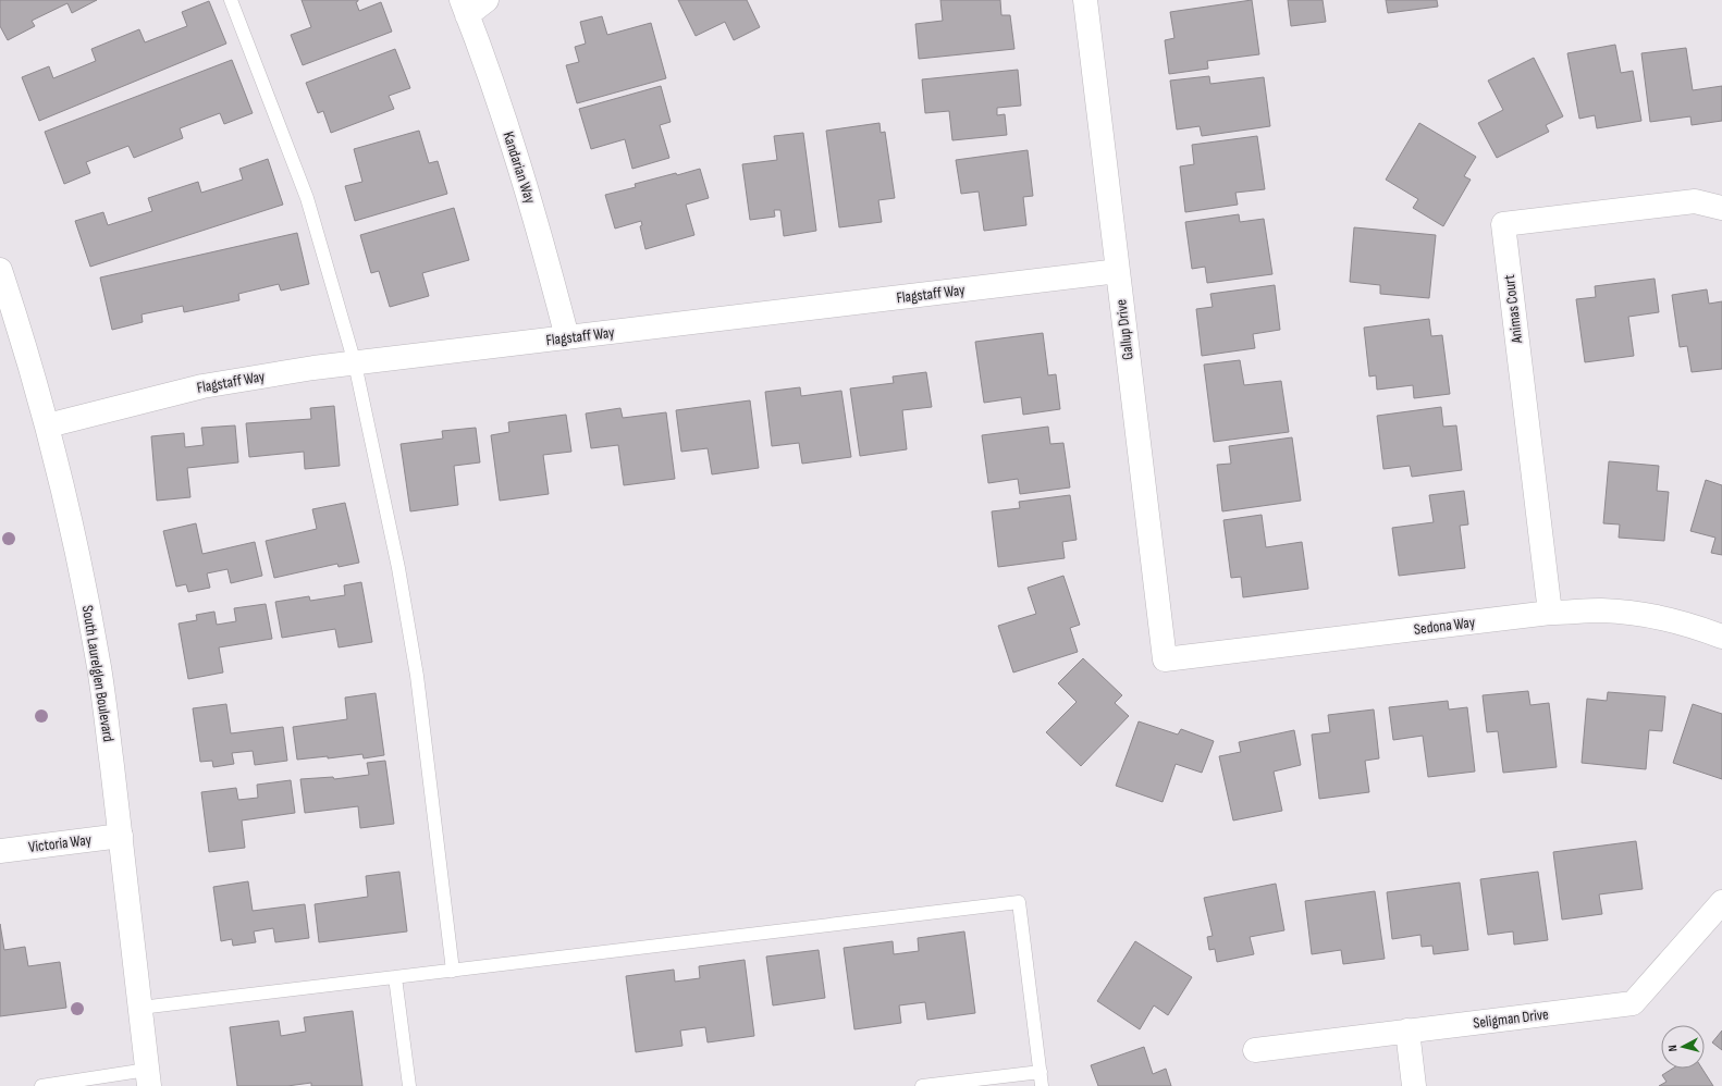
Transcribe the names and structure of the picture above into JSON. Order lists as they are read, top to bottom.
{
  "streets": {
    "street": [
      "Kandarian Way",
      "Flagstaff Way",
      "Animas Court",
      "Gallup Drive",
      "Sedona Way",
      "South Laurelglen Boulevard",
      "Victoria Way",
      "Seligman Drive"
    ]
  },
  "crossings": [
    ["Kandarian Way", "Flagstaff Way"],
    ["Flagstaff Way", "Gallup Drive"],
    ["Flagstaff Way", "South Laurelglen Boulevard"],
    ["Animas Court", "Sedona Way"],
    ["Gallup Drive", "Sedona Way"],
    ["South Laurelglen Boulevard", "Victoria Way"]
  ],
  "north": "left"
}
